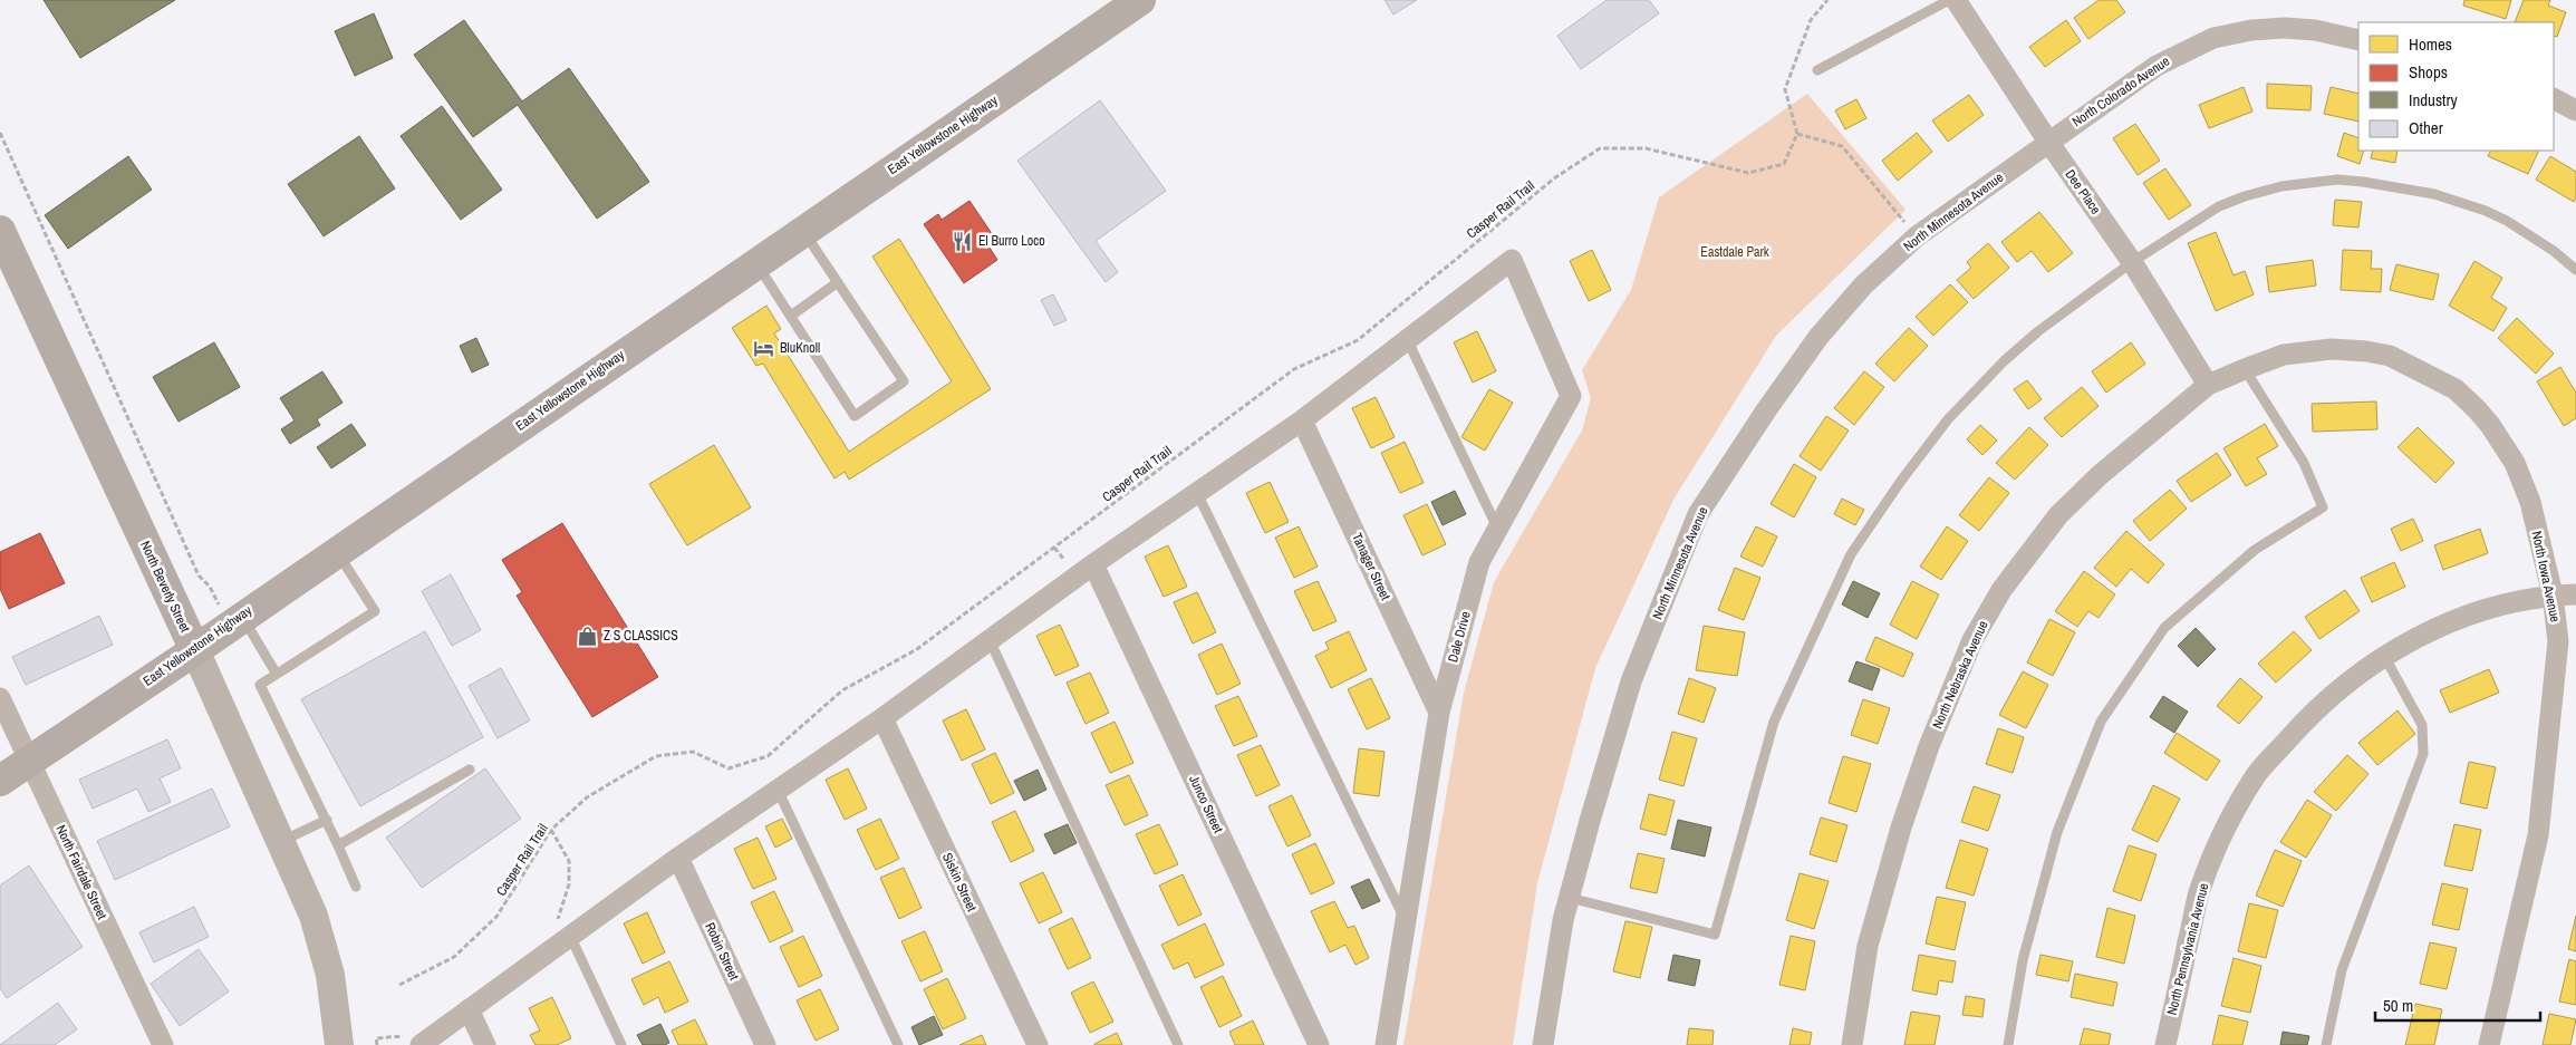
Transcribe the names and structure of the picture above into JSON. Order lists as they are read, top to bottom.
{
  "streets": {
    "main road": ["East Yellowstone Highway", "North Beverly Street"],
    "street": [
      "North Colorado Avenue",
      "Dee Place",
      "North Minnesota Avenue",
      "Tanager Street",
      "North Iowa Avenue",
      "Dale Drive",
      "North Nebraska Avenue",
      "Junco Street",
      "North Fairdale Street",
      "Siskin Street",
      "North Pennsylvania Avenue",
      "Robin Street"
    ],
    "path": ["Casper Rail Trail"]
  },
  "crossings": [
    ["North Colorado Avenue", "Dee Place"],
    ["North Colorado Avenue", "North Minnesota Avenue"],
    ["East Yellowstone Highway", "North Beverly Street"],
    ["East Yellowstone Highway", "North Fairdale Street"],
    ["Dee Place", "North Minnesota Avenue"],
    ["Dee Place", "North Iowa Avenue"],
    ["Dee Place", "North Nebraska Avenue"],
    ["Tanager Street", "Dale Drive"],
    ["North Iowa Avenue", "North Nebraska Avenue"],
    ["North Iowa Avenue", "North Pennsylvania Avenue"]
  ],
  "parks": ["Eastdale Park"],
  "places": {
    "restaurant": ["El Burro Loco"],
    "hotel": ["BluKnoll"],
    "shop": ["Z S CLASSICS"]
  },
  "legend": [
    "Homes",
    "Shops",
    "Industry",
    "Other"
  ],
  "scale_bar": "50 m"
}
